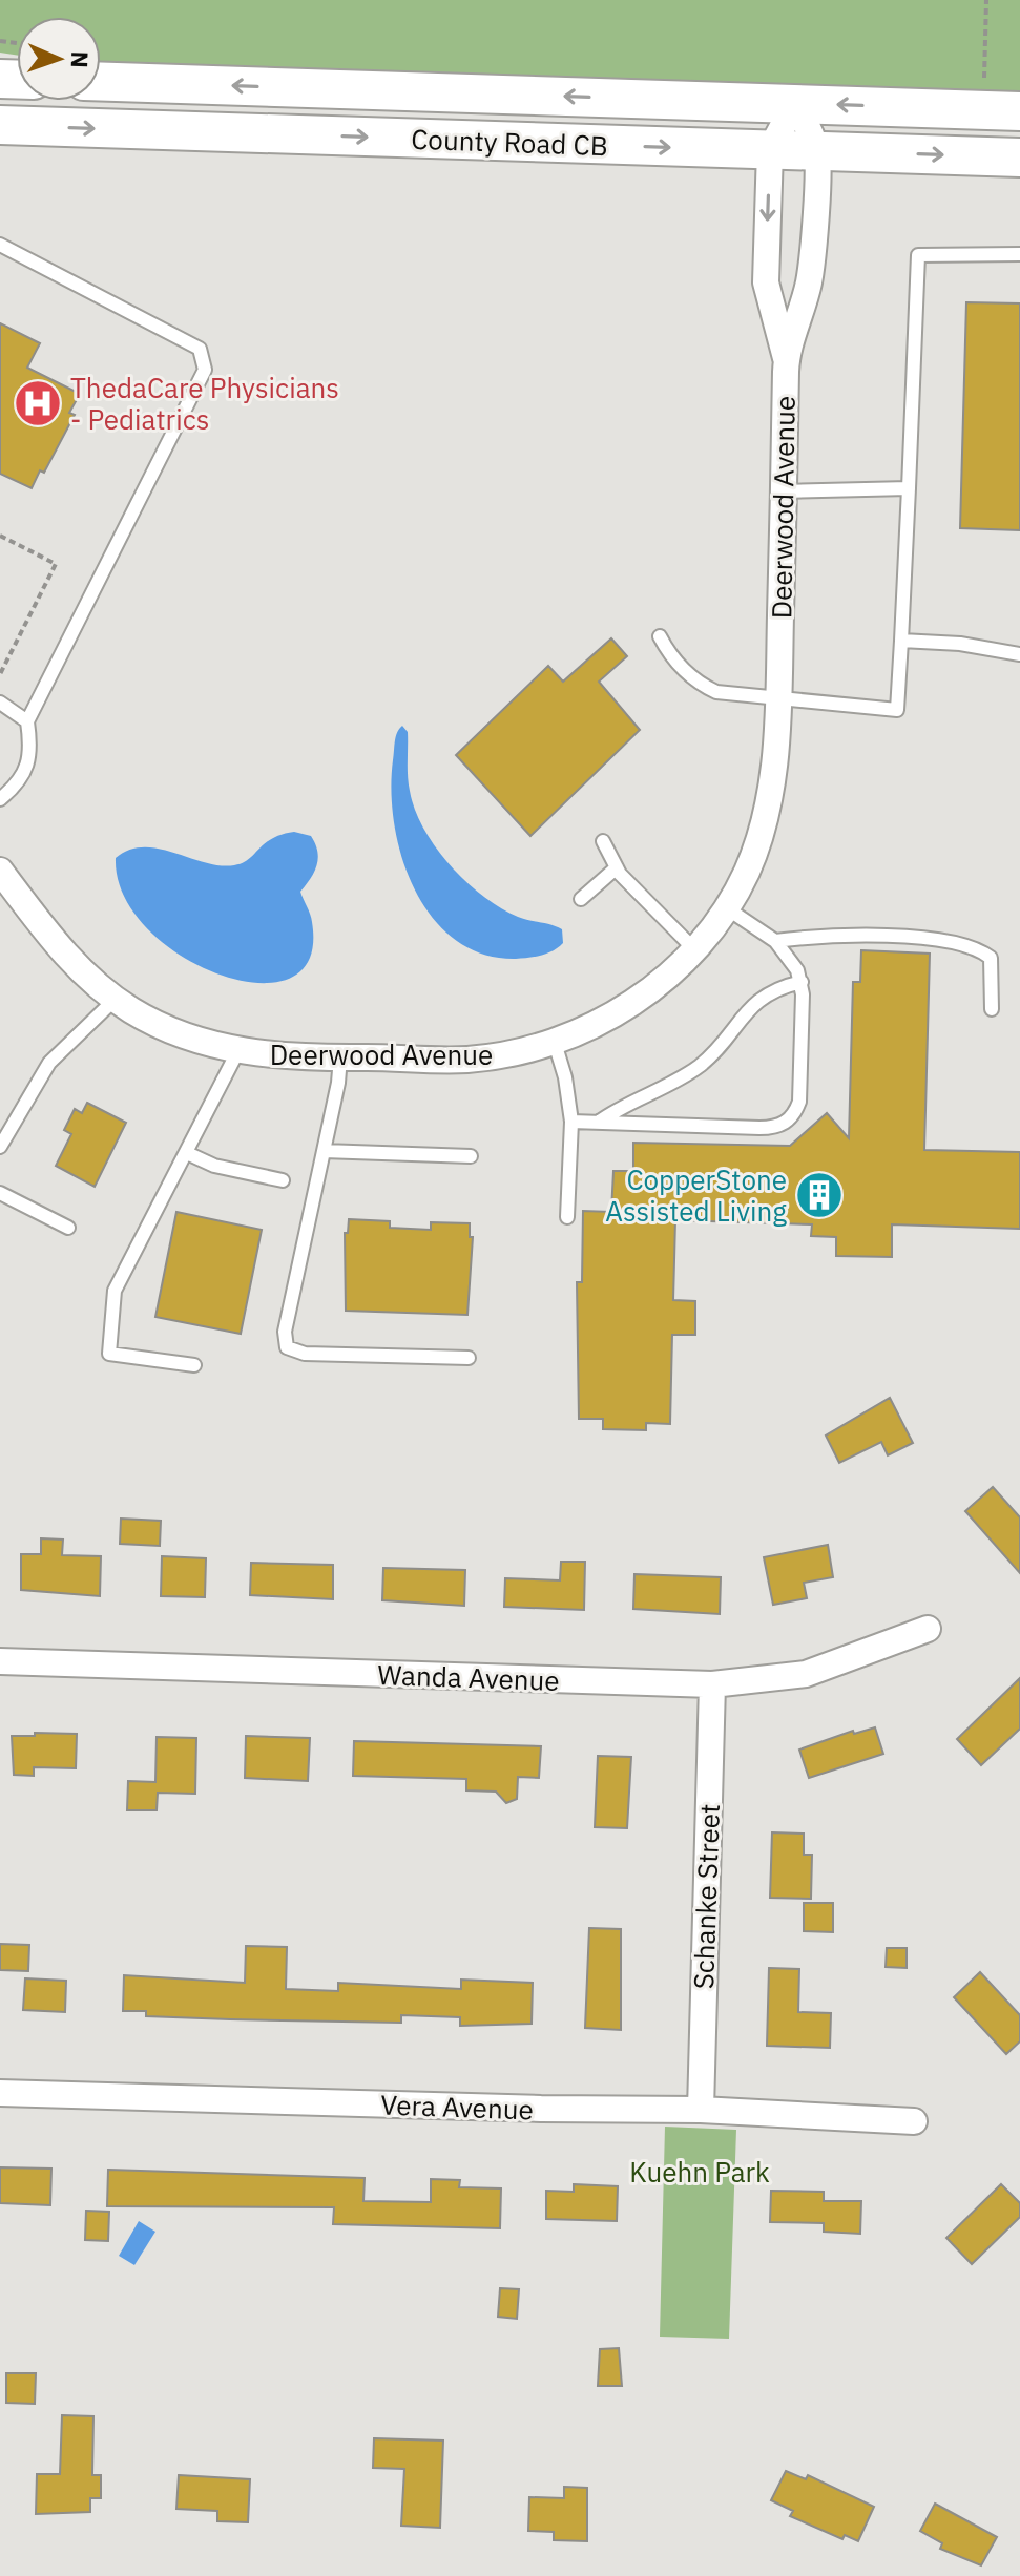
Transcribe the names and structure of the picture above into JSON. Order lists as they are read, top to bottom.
{
  "streets": {
    "main road": ["County Road CB"],
    "street": [
      "Deerwood Avenue",
      "Wanda Avenue",
      "Schanke Street",
      "Vera Avenue"
    ]
  },
  "crossings": [
    ["County Road CB", "Deerwood Avenue"],
    ["Wanda Avenue", "Schanke Street"],
    ["Schanke Street", "Vera Avenue"]
  ],
  "parks": ["Kuehn Park"],
  "places": {
    "hospital": ["ThedaCare Physicians - Pediatrics"],
    "building": ["CopperStone Assisted Living"]
  },
  "north": "right"
}
